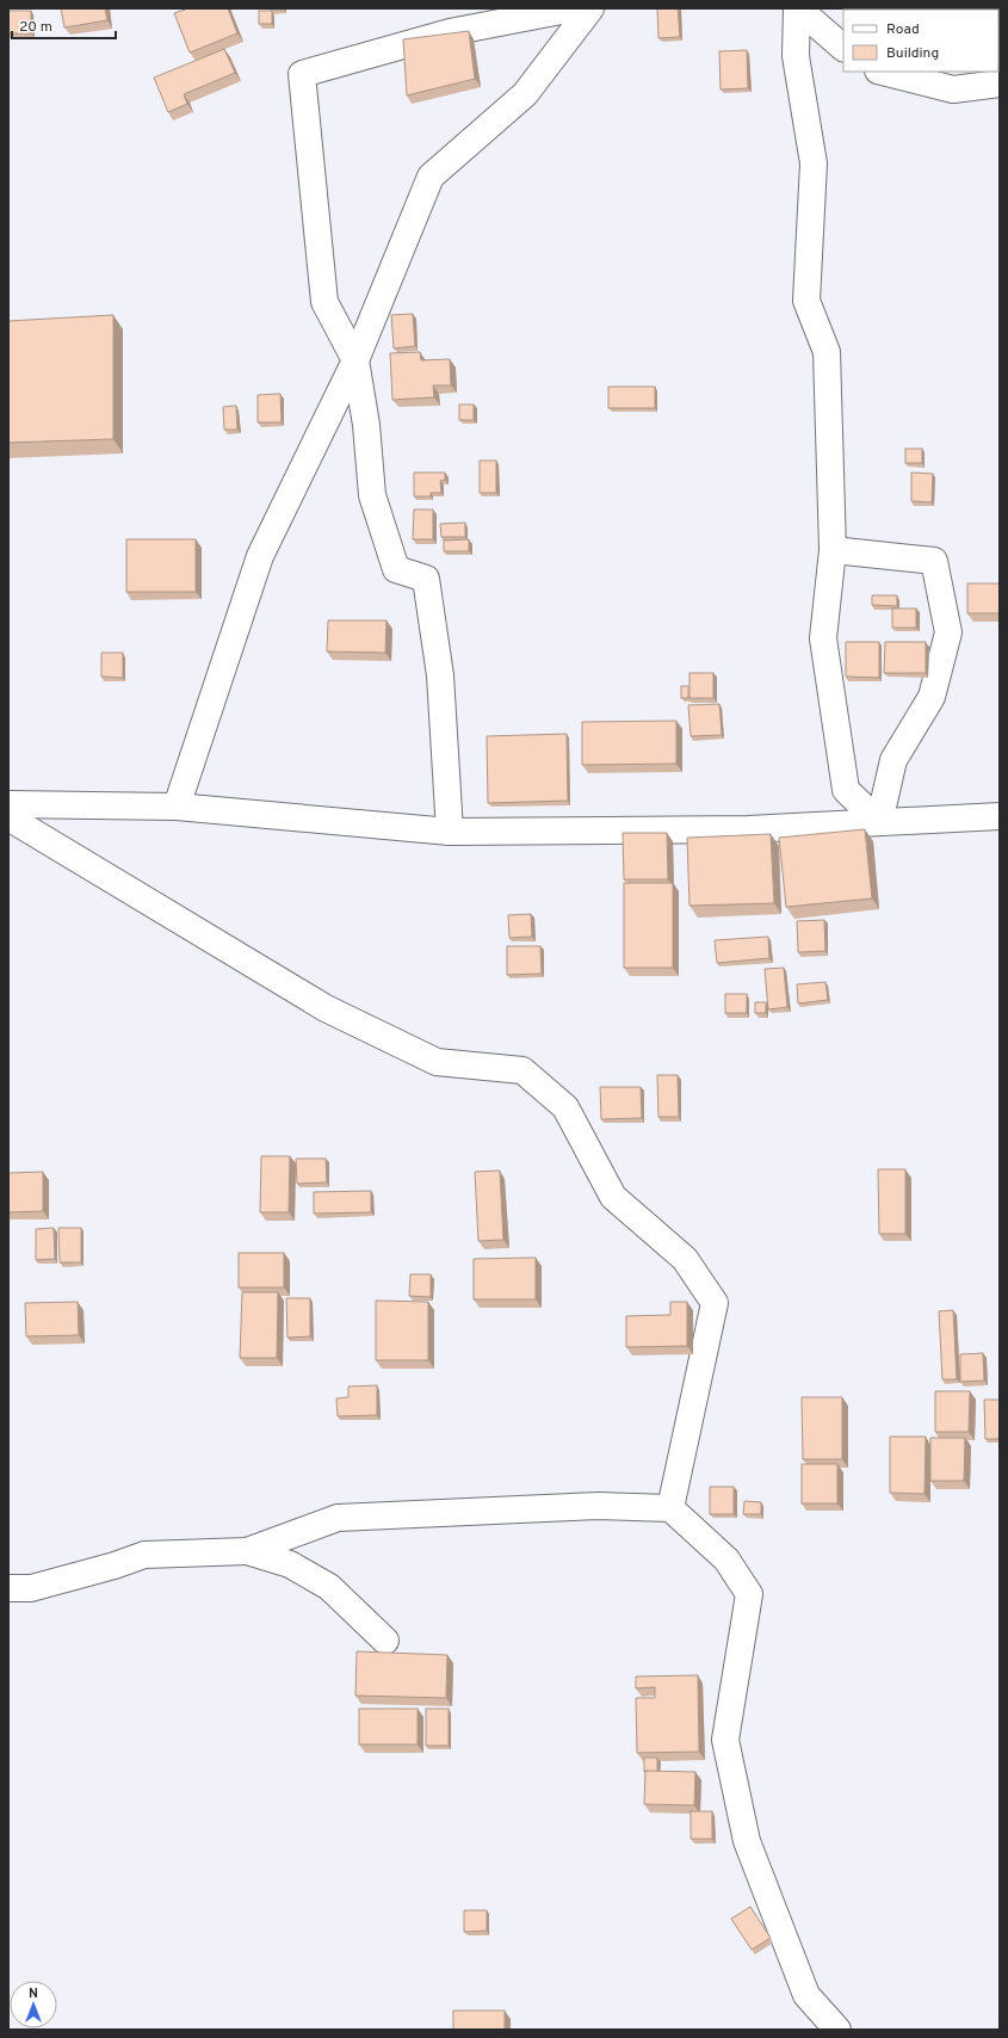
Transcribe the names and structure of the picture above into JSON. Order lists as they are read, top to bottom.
{
  "legend": ["Road", "Building"],
  "scale_bar": "20 m",
  "north": "top"
}
